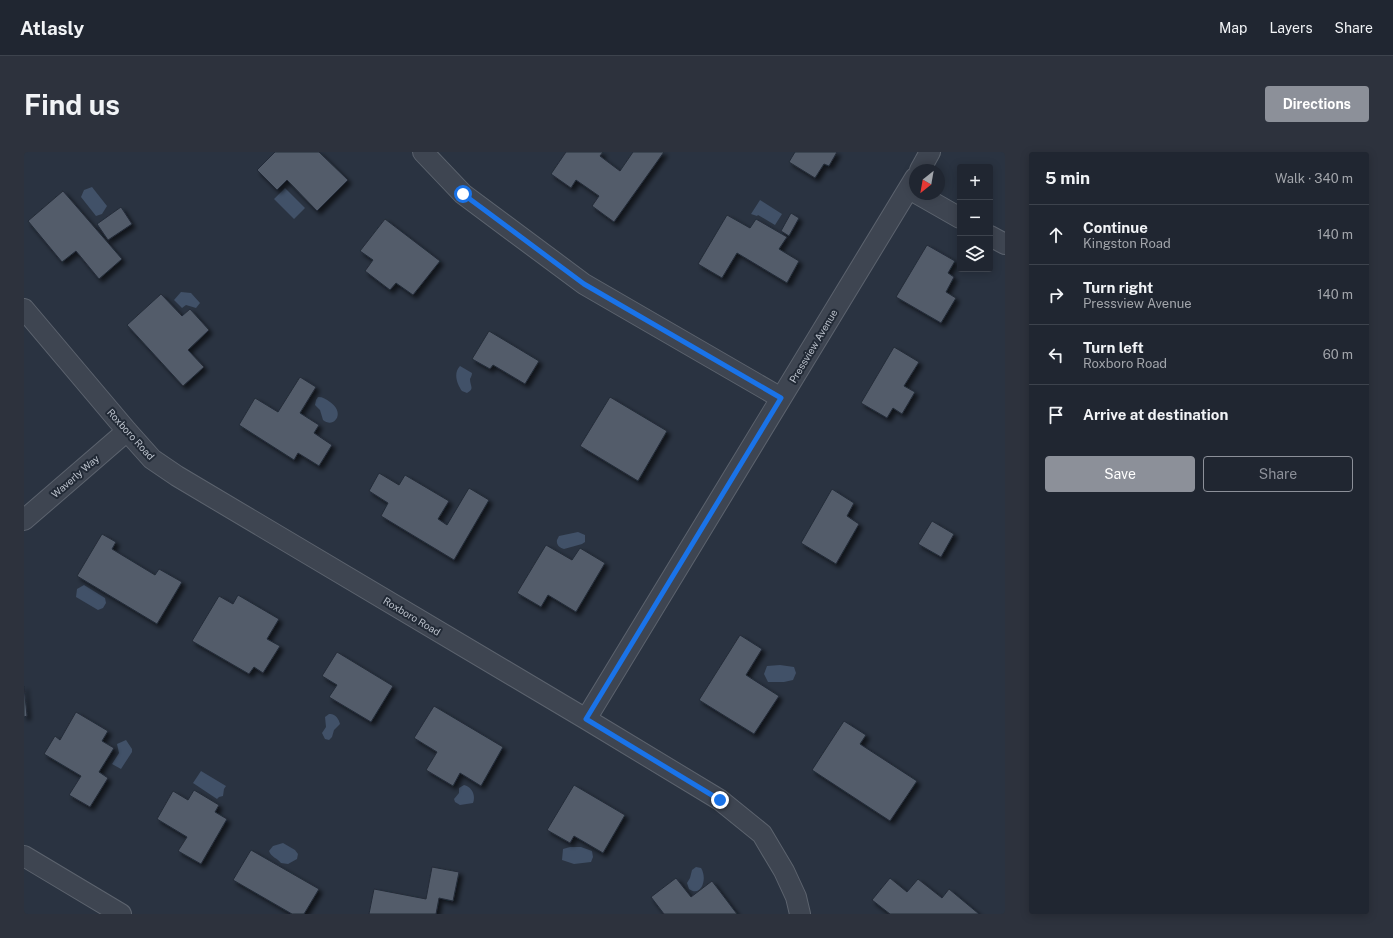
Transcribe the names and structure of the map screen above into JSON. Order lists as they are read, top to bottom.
{
  "streets": {
    "street": ["Pressview Avenue", "Roxboro Road", "Waverly Way"]
  },
  "crossings": [
    ["Pressview Avenue", "Roxboro Road"],
    ["Roxboro Road", "Waverly Way"]
  ],
  "north": "bottom left",
  "page": {
    "header": "Atlasly",
    "nav": ["Map", "Layers", "Share"],
    "buttons": [
      "Directions",
      ["Save", "Share"]
    ],
    "title": "Find us",
    "heading": ["5 min", "Walk · 340 m"],
    "map_buttons": ["+", "−"],
    "list": [
      ["Continue", "Kingston Road", "140 m"],
      ["Turn right", "Pressview Avenue", "140 m"],
      ["Turn left", "Roxboro Road", "60 m"],
      "Arrive at destination"
    ]
  }
}
